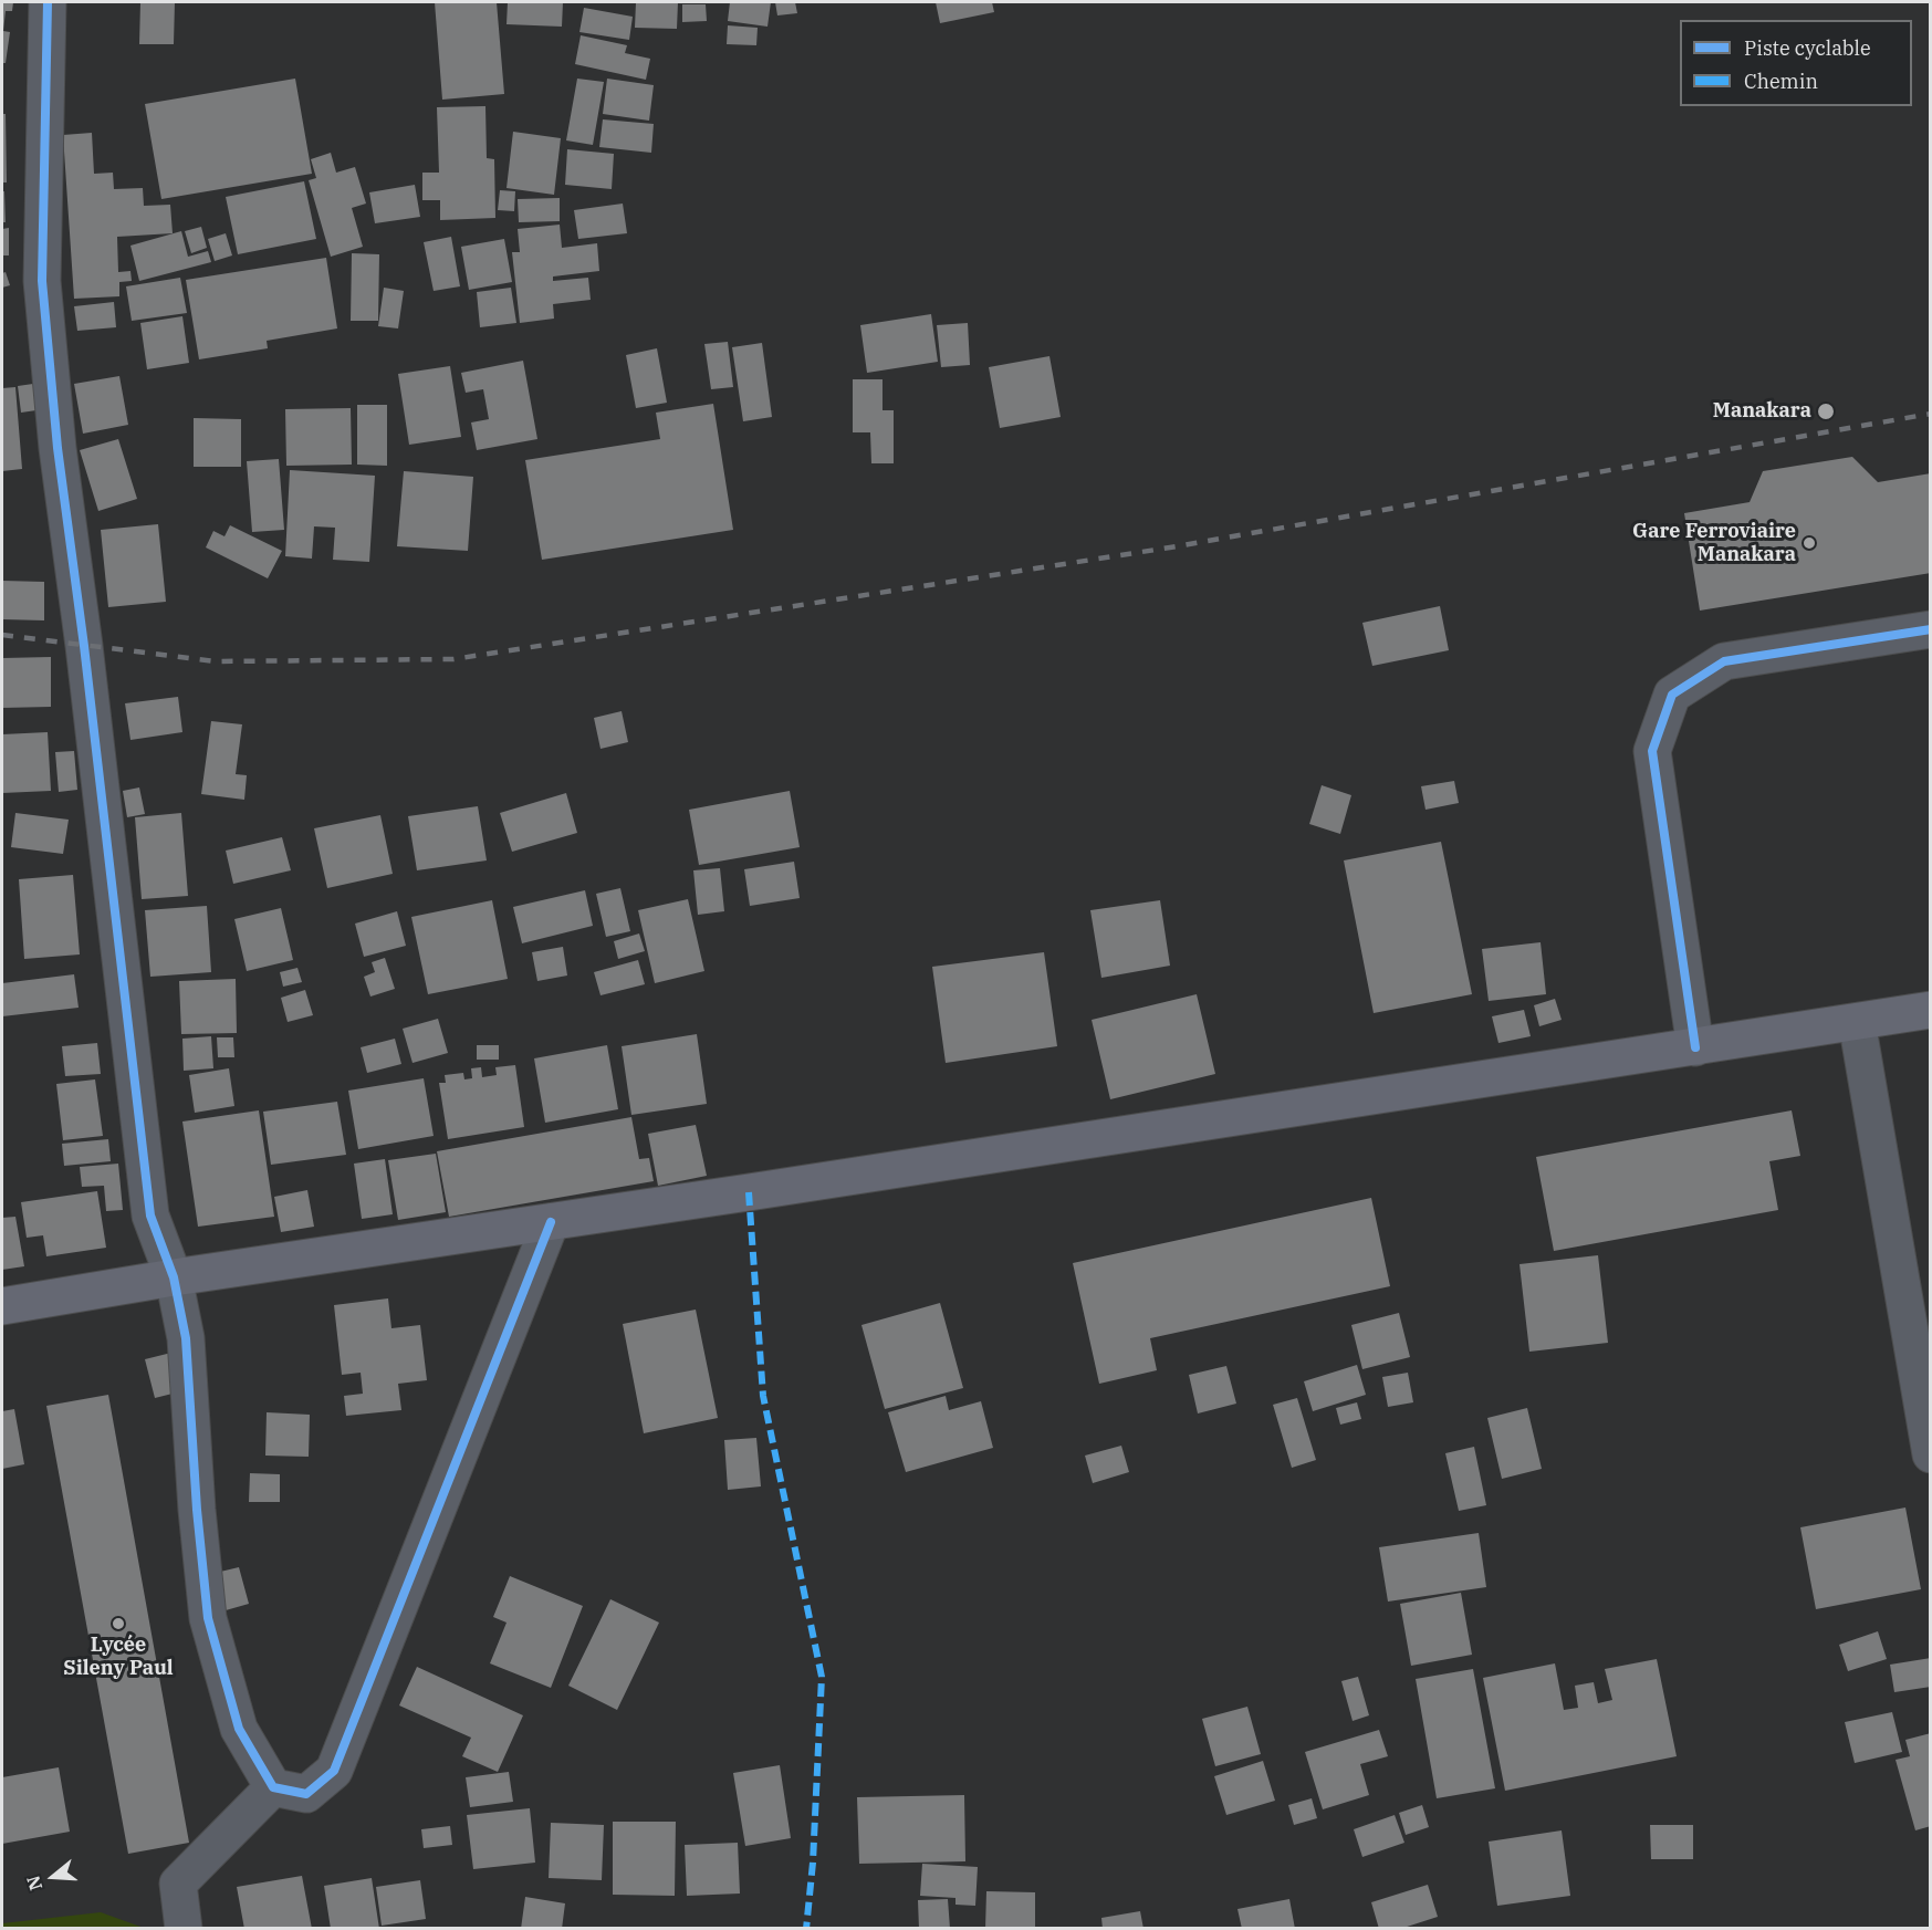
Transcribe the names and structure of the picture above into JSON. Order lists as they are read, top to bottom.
{
  "places": ["Manakara", "Gare Ferroviaire Manakara", "Lycée Sileny Paul"],
  "legend": ["Piste cyclable", "Chemin"],
  "north": "left"
}
